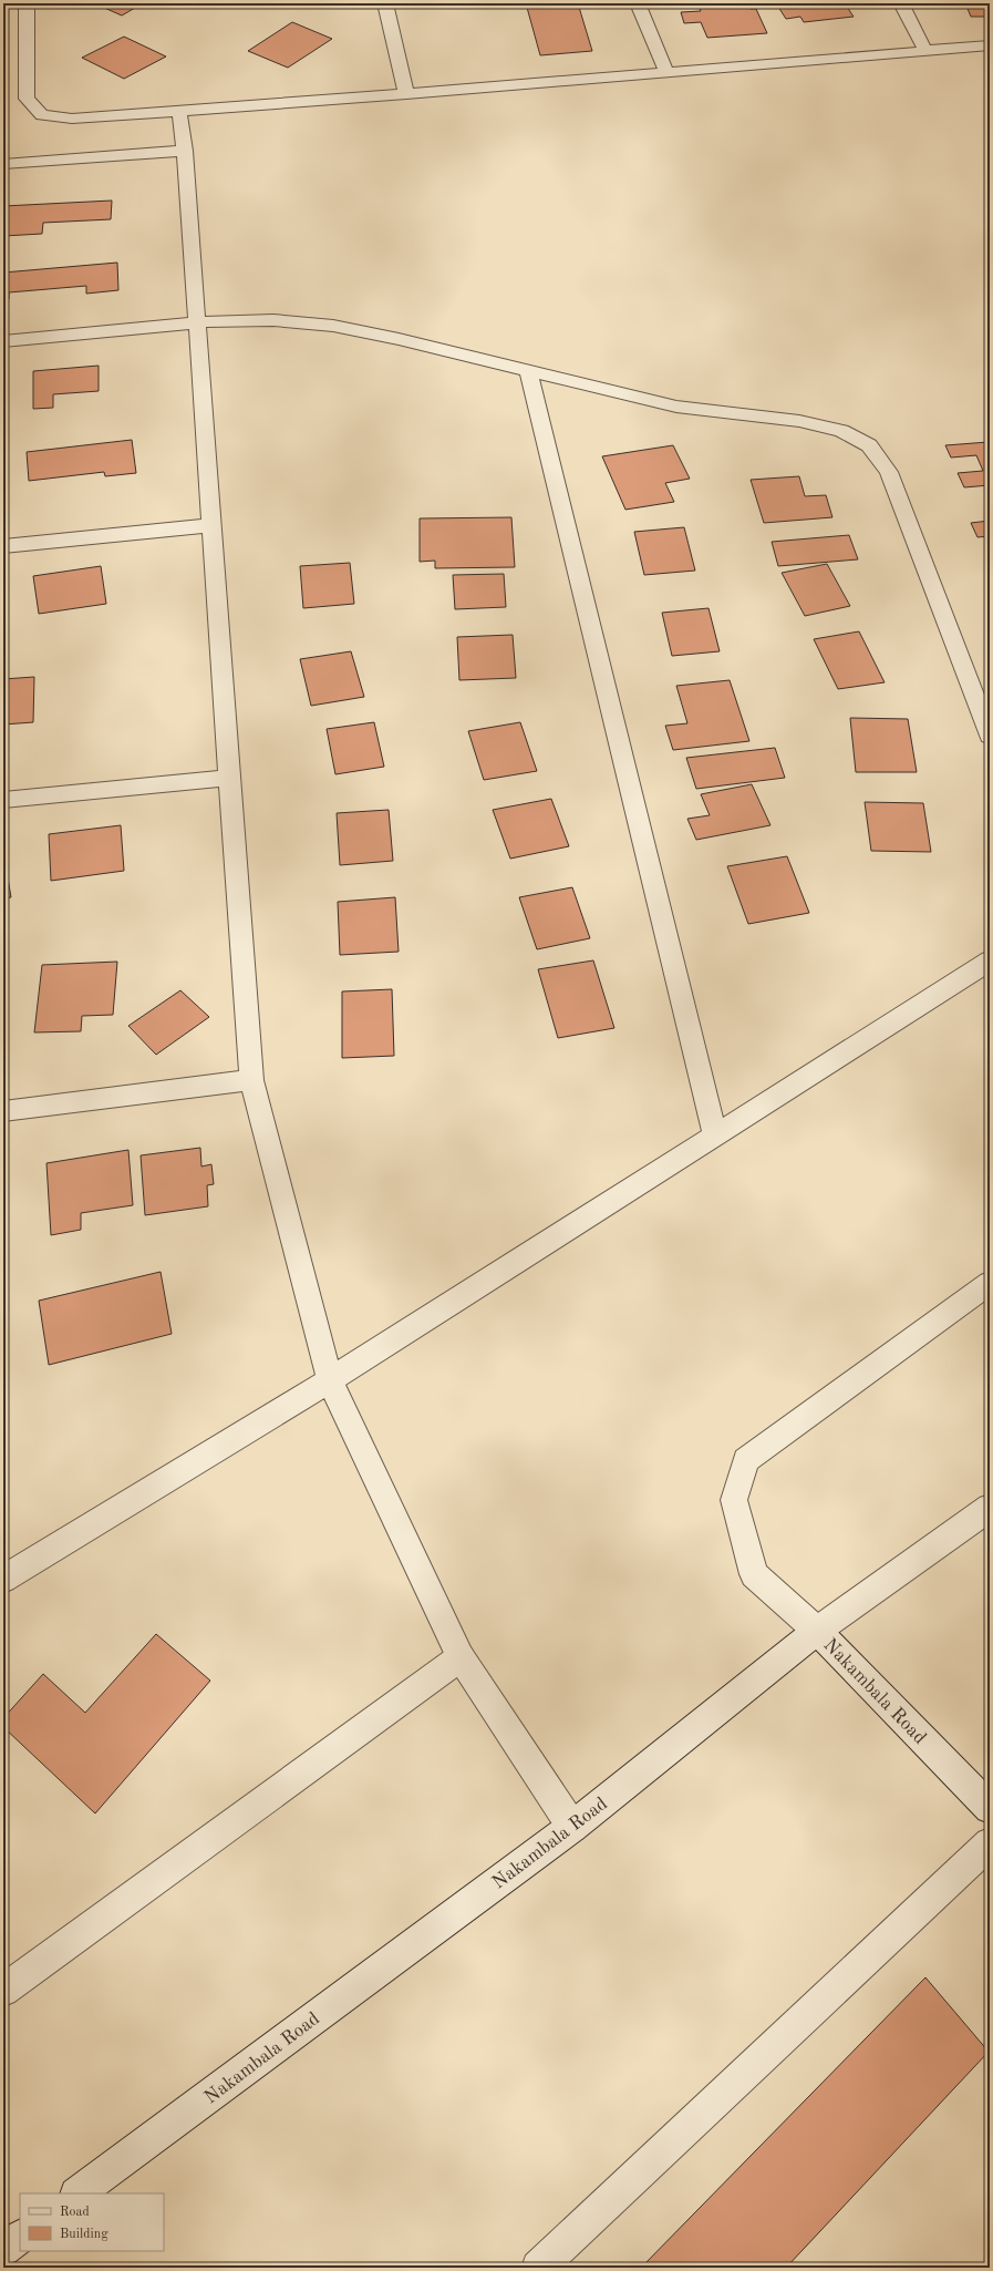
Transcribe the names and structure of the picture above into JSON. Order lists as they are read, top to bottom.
{
  "streets": {
    "street": ["Nakambala Road"]
  },
  "legend": ["Road", "Building"]
}
